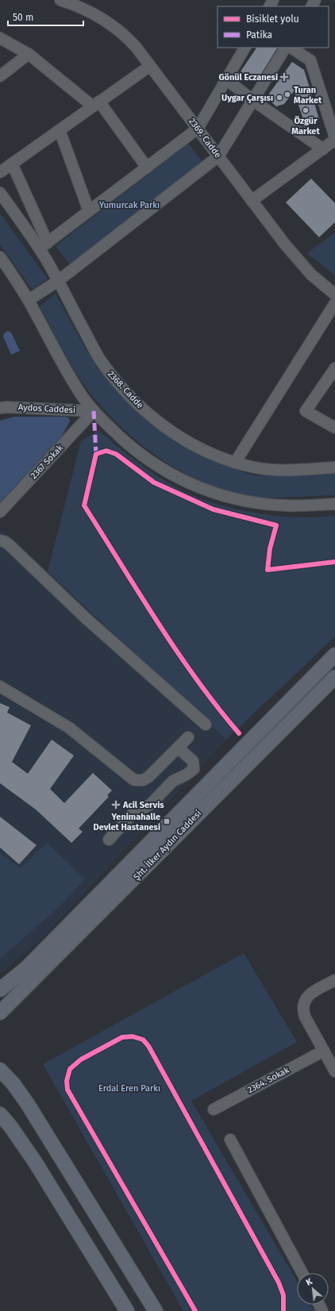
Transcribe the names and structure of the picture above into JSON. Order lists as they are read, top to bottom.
{
  "streets": {
    "main road": ["Şht. İlker Aydın Caddesi"],
    "street": [
      "2369. Cadde",
      "2368. Cadde",
      "Aydos Caddesi",
      "2367 Sokak",
      "2364. Sokak"
    ]
  },
  "crossings": [
    ["Aydos Caddesi", "2367 Sokak"]
  ],
  "parks": ["Yumurcak Parkı", "Erdal Eren Parkı"],
  "places": {
    "health": ["Gönül Eczanesi", "Acil Servis"],
    "other": ["Turan Market", "Uygar Çarşısı", "Özgür Market"],
    "transit": ["Yenimahalle Devlet Hastanesi"]
  },
  "legend": ["Bisiklet yolu", "Patika"],
  "scale_bar": "50 m",
  "north": "top left"
}
